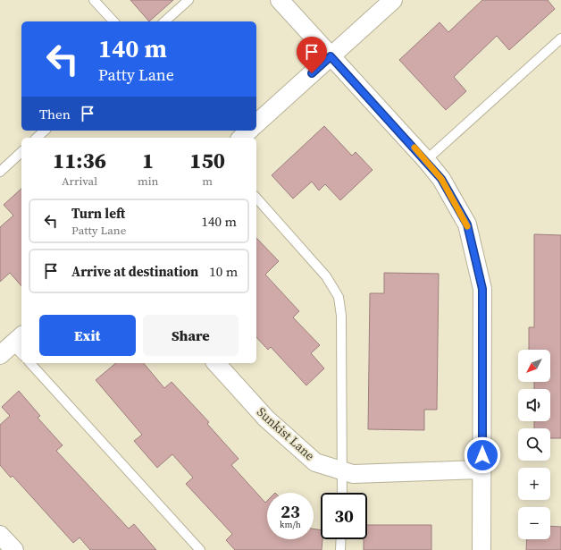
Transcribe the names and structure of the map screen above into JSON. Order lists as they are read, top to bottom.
{
  "streets": {
    "street": ["Sunkist Lane"]
  },
  "north": "bottom left",
  "page": {
    "turn": ["140 m", "Patty Lane"],
    "then": "Then",
    "eta": [
      "11:36",
      "Arrival",
      "1",
      "min",
      "150",
      "m"
    ],
    "list": [
      {
        "name": "Turn left",
        "note": "Patty Lane",
        "value": "140 m"
      },
      {
        "name": "Arrive at destination",
        "value": "10 m"
      }
    ],
    "buttons": ["Exit", "Share"],
    "map_buttons": ["+", "−"],
    "speed": "23 km/h",
    "limit": "30"
  }
}
